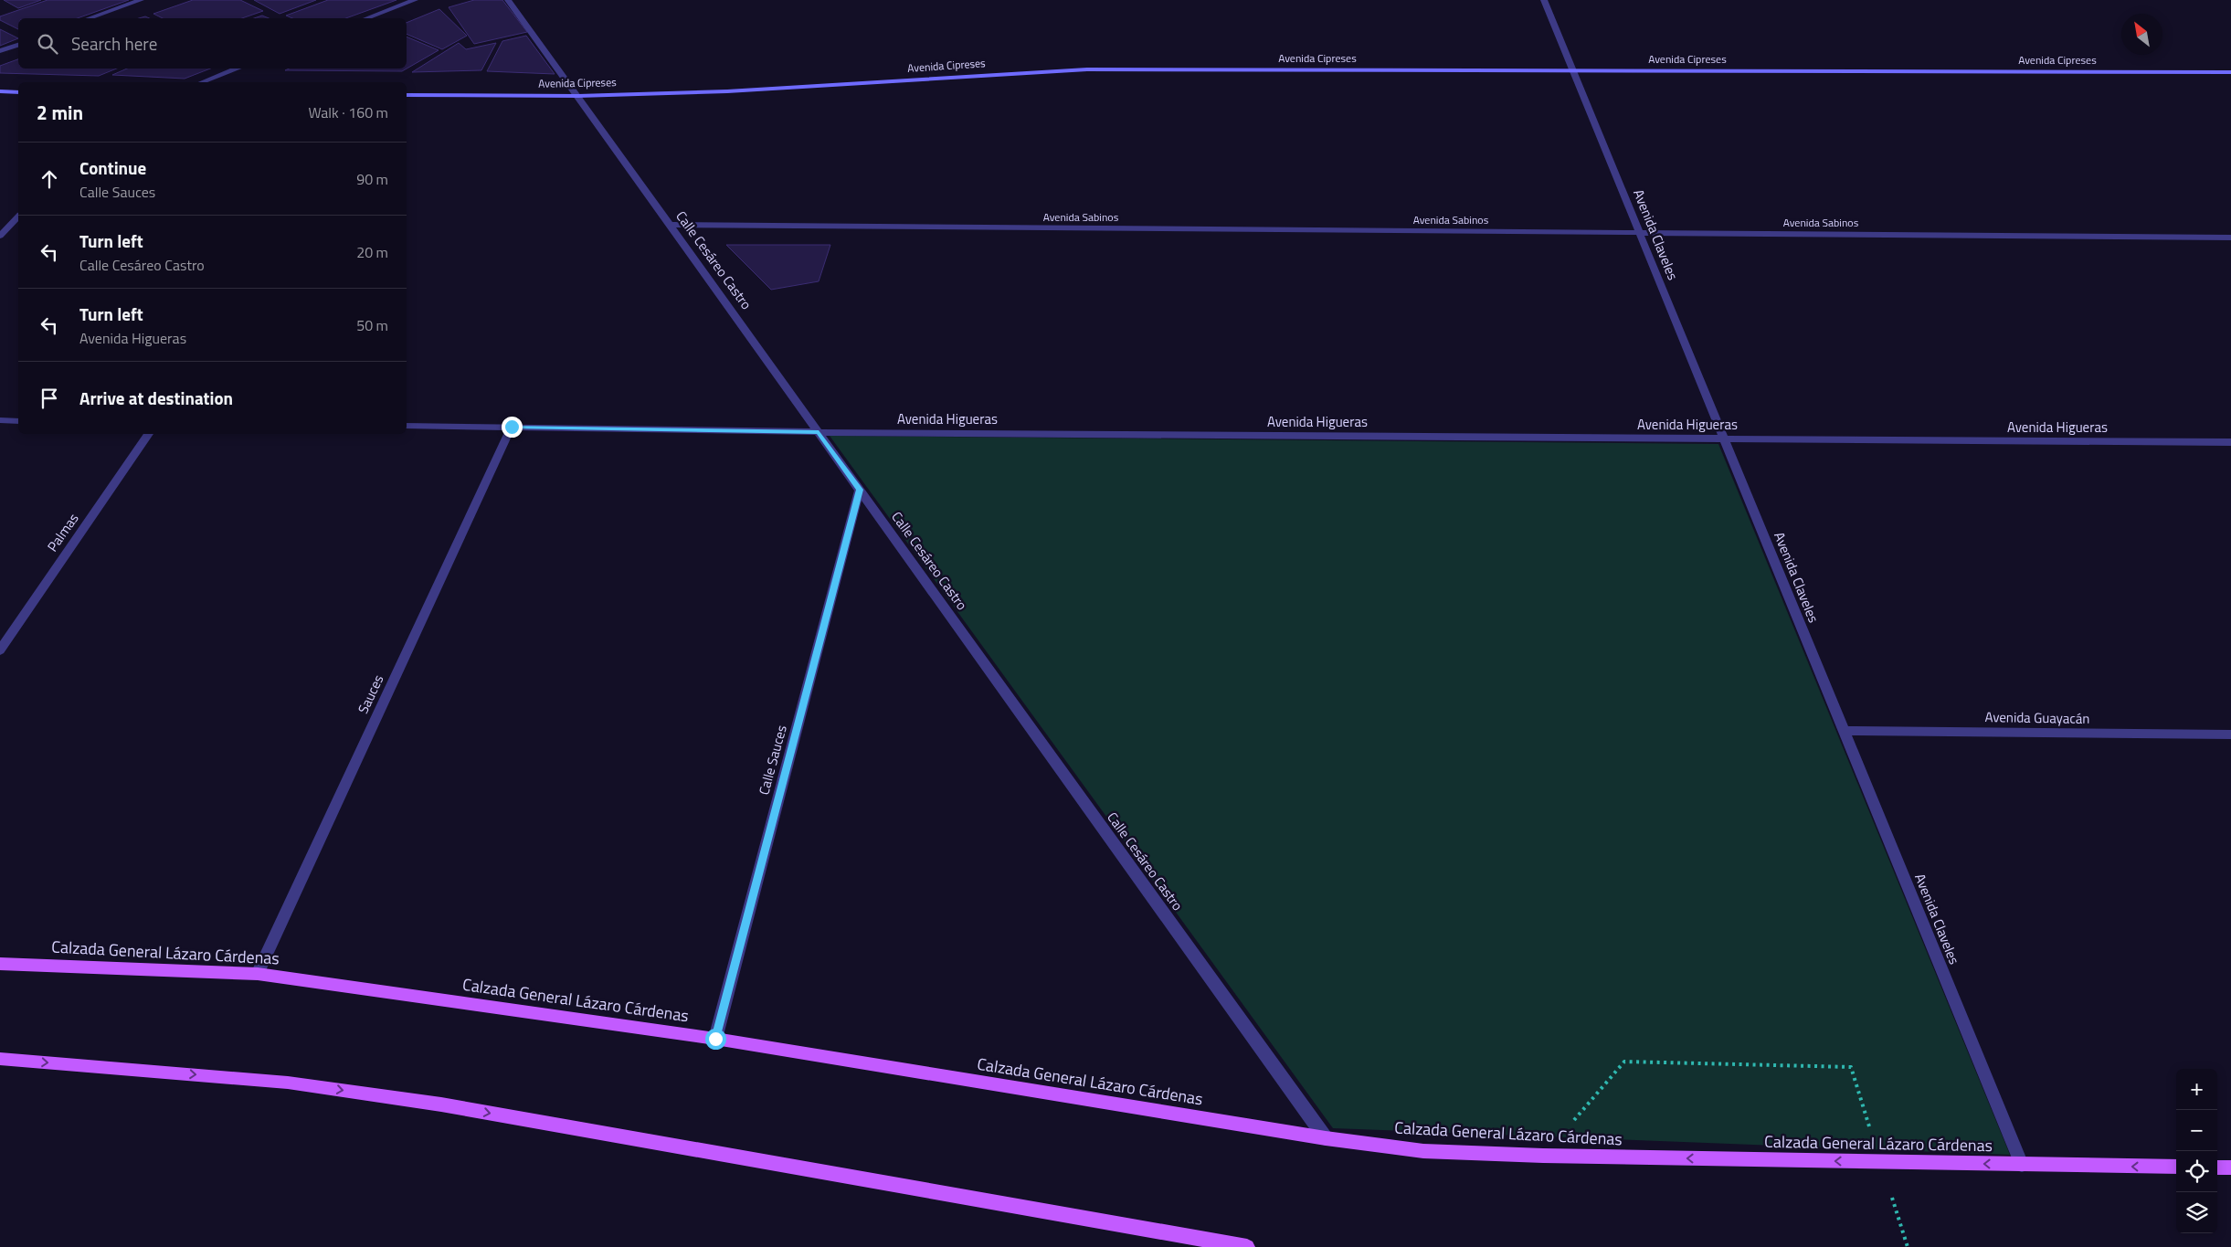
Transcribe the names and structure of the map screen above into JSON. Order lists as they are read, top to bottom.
{
  "streets": {
    "main road": ["Calzada General Lázaro Cárdenas"],
    "street": [
      "Avenida Cipreses",
      "Avenida Sabinos",
      "Avenida Claveles",
      "Calle Cesáreo Castro",
      "Avenida Higueras",
      "Palmas",
      "Sauces",
      "Avenida Guayacán",
      "Calle Sauces"
    ]
  },
  "crossings": [
    ["Avenida Cipreses", "Avenida Claveles"],
    ["Avenida Cipreses", "Calle Cesáreo Castro"],
    ["Avenida Sabinos", "Avenida Claveles"],
    ["Avenida Sabinos", "Calle Cesáreo Castro"],
    ["Avenida Claveles", "Avenida Higueras"],
    ["Avenida Claveles", "Avenida Guayacán"],
    ["Avenida Claveles", "Calzada General Lázaro Cárdenas"],
    ["Calle Cesáreo Castro", "Avenida Higueras"],
    ["Calle Cesáreo Castro", "Calle Sauces"],
    ["Calle Cesáreo Castro", "Calzada General Lázaro Cárdenas"],
    ["Avenida Higueras", "Sauces"],
    ["Sauces", "Calzada General Lázaro Cárdenas"],
    ["Calle Sauces", "Calzada General Lázaro Cárdenas"]
  ],
  "north": "top left",
  "page": {
    "search": "Search here",
    "heading": ["2 min", "Walk · 160 m"],
    "list": [
      ["Continue", "Calle Sauces", "90 m"],
      ["Turn left", "Calle Cesáreo Castro", "20 m"],
      ["Turn left", "Avenida Higueras", "50 m"],
      "Arrive at destination"
    ],
    "map_buttons": ["+", "−"]
  }
}
